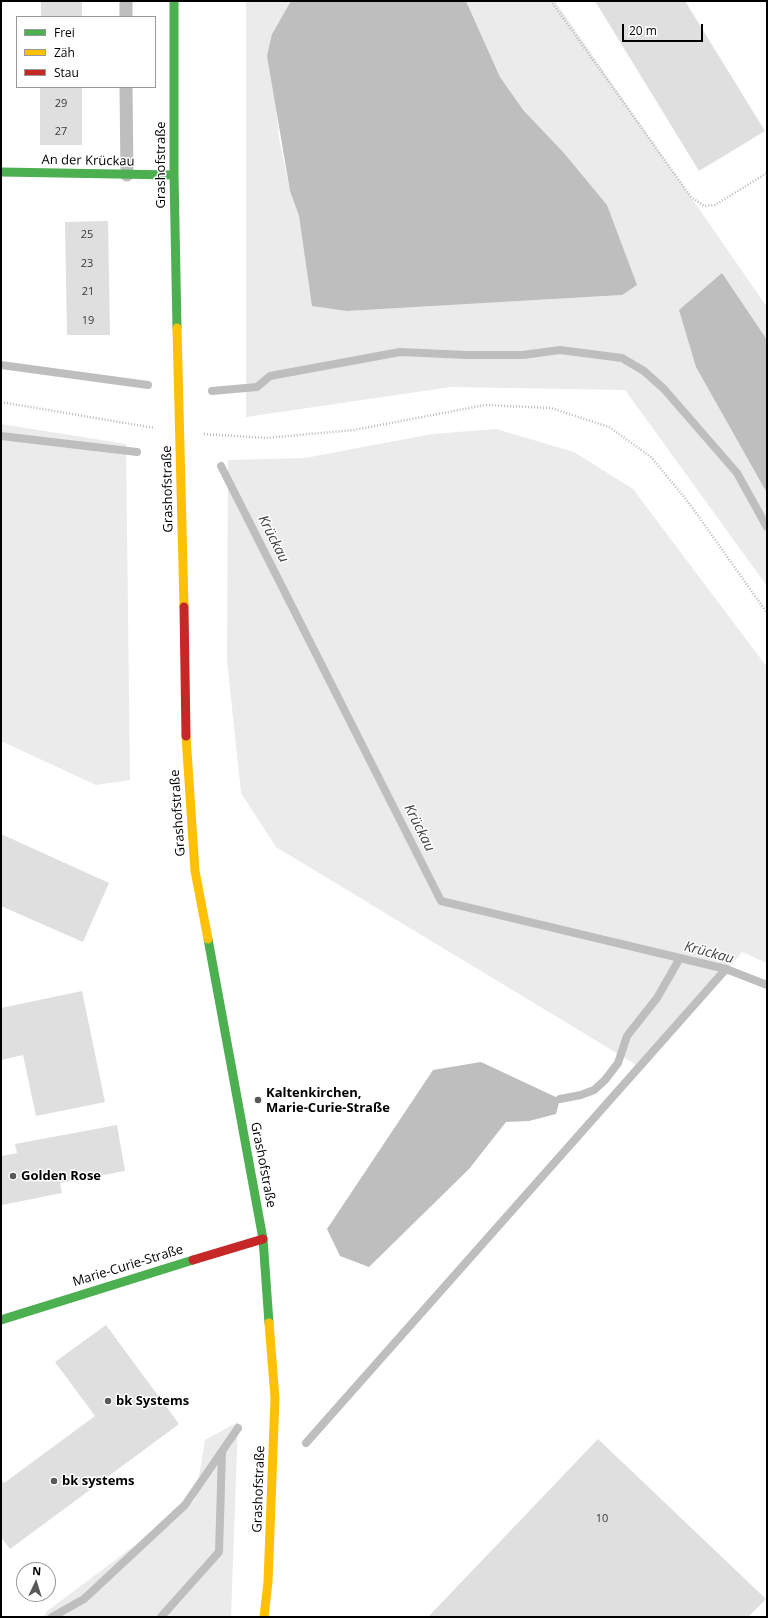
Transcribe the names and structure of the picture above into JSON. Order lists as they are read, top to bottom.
{
  "streets": {
    "street": ["An der Krückau", "Grashofstraße", "Marie-Curie-Straße"]
  },
  "crossings": [
    ["An der Krückau", "Grashofstraße"],
    ["Grashofstraße", "Marie-Curie-Straße"]
  ],
  "water": ["Krückau"],
  "places": [
    "Kaltenkirchen, Marie-Curie-Straße",
    "Golden Rose",
    "bk Systems",
    "bk systems"
  ],
  "house_numbers": [
    "29",
    "27",
    "25",
    "23",
    "21",
    "19",
    "10"
  ],
  "legend": ["Frei", "Zäh", "Stau"],
  "scale_bar": "20 m",
  "north": "top"
}
